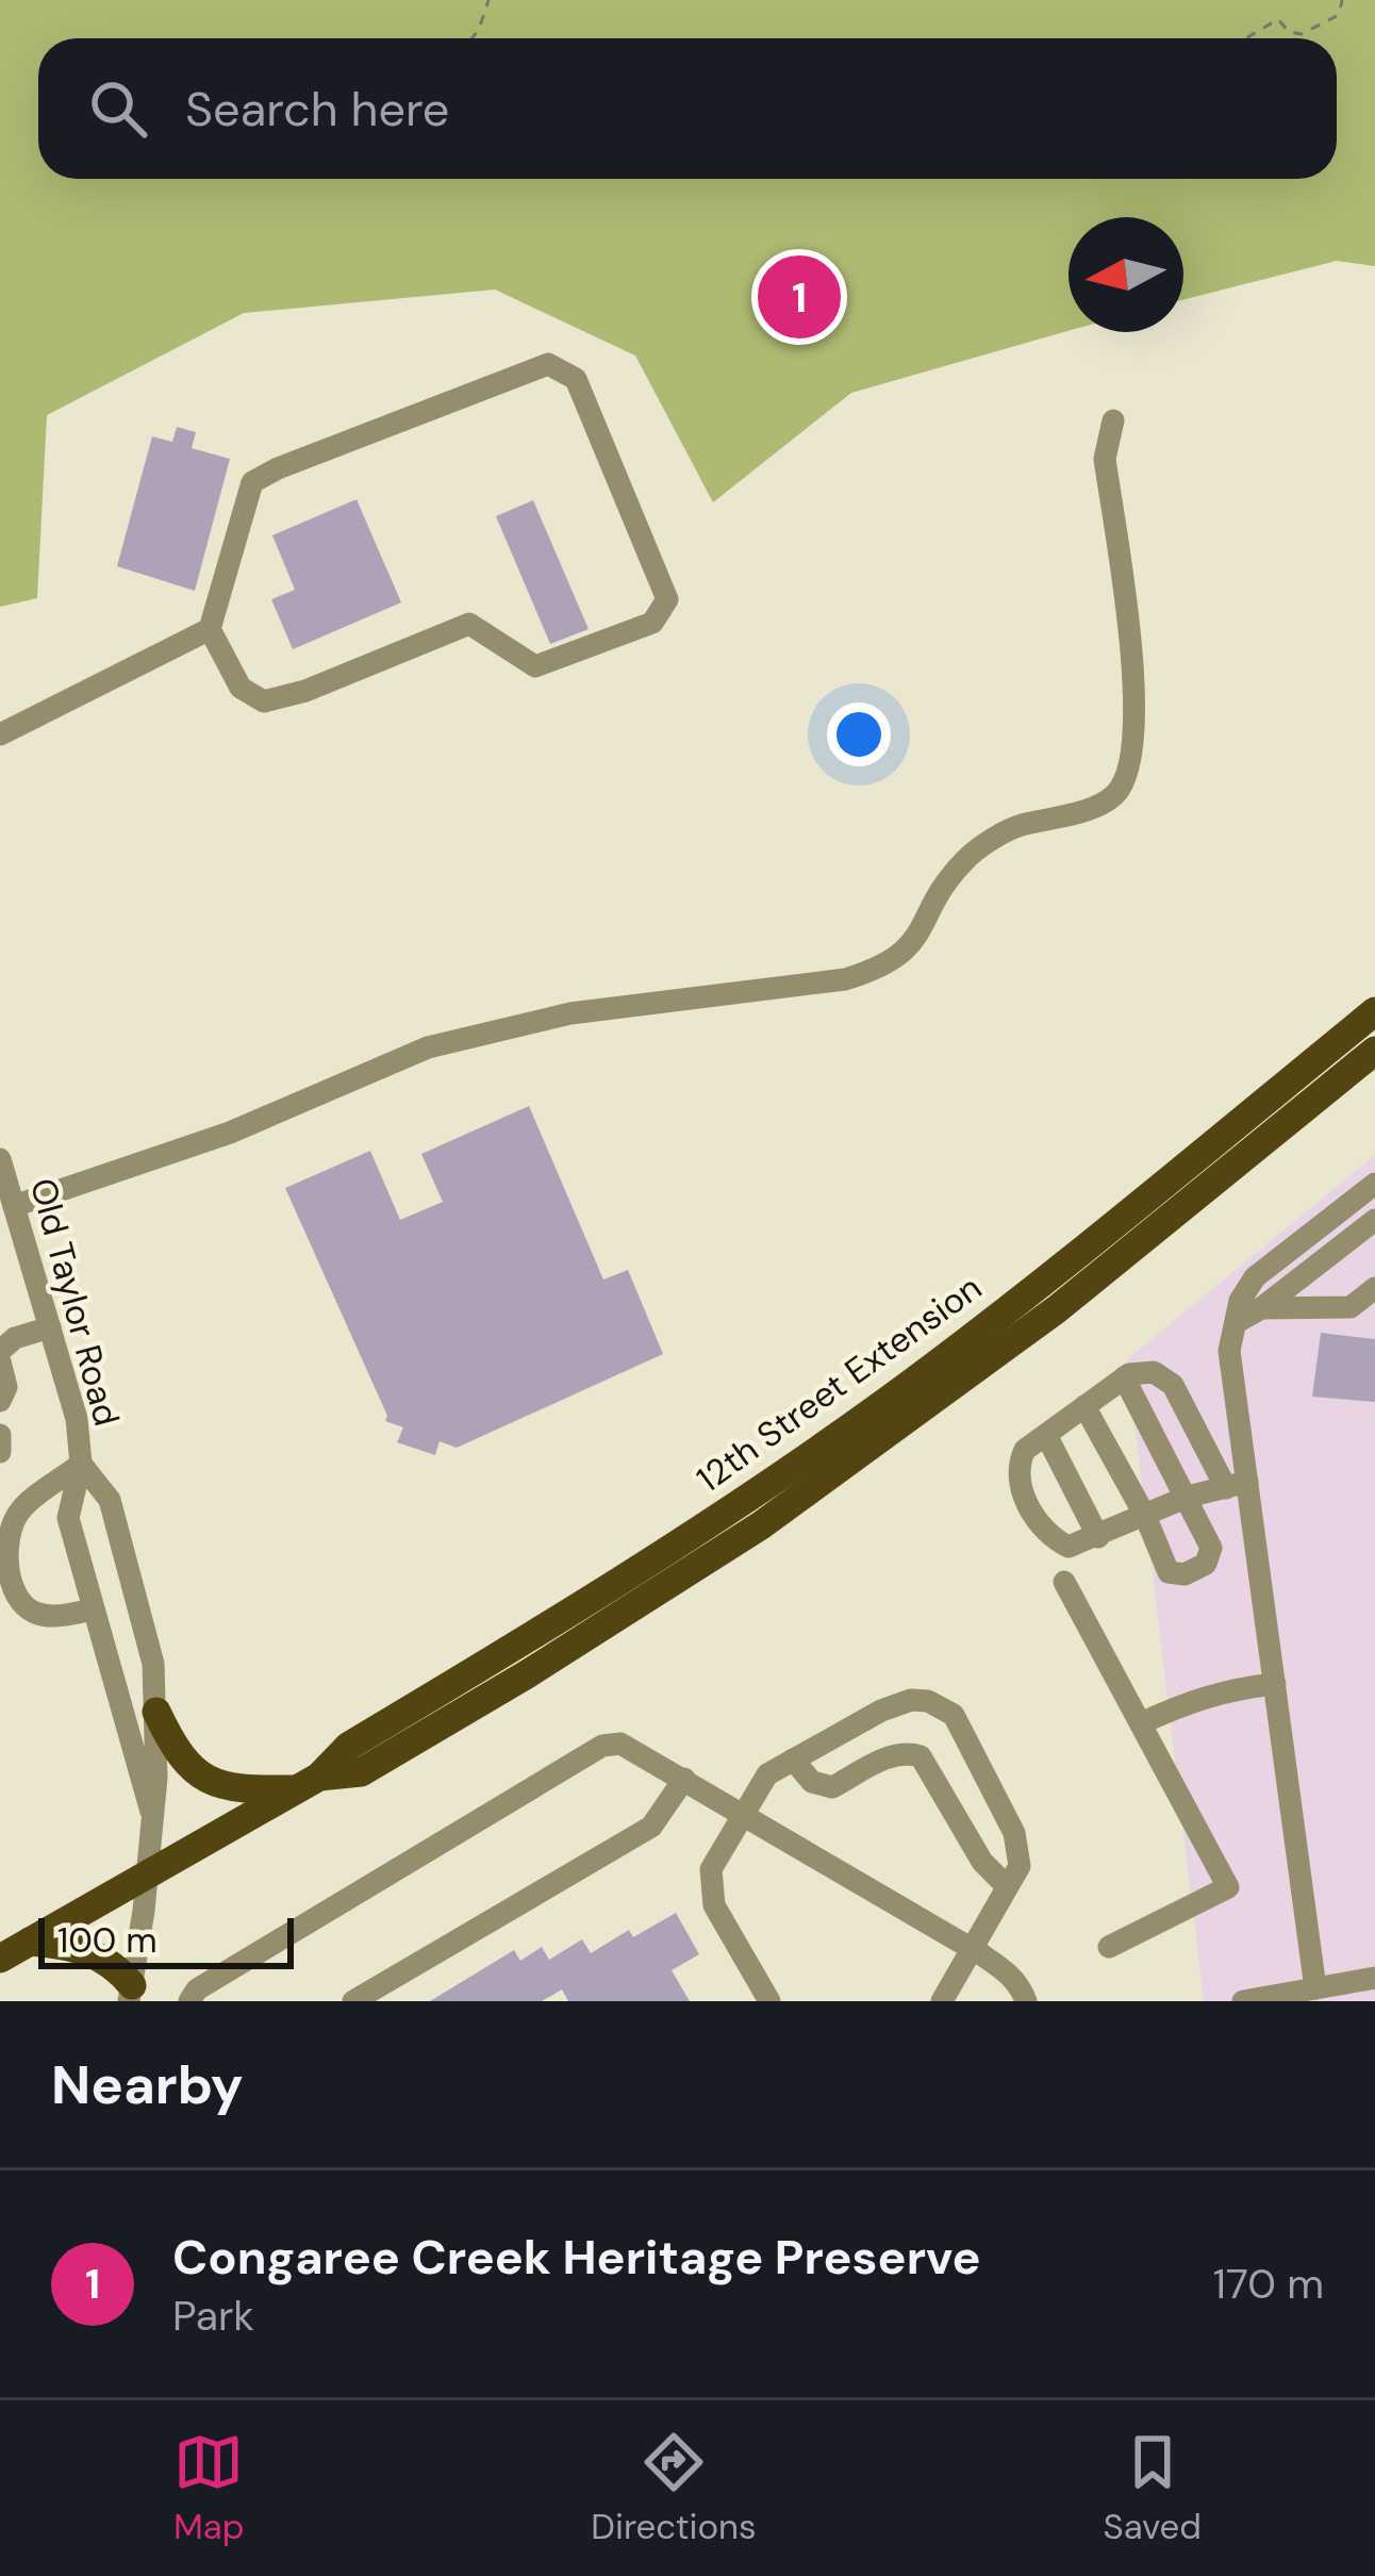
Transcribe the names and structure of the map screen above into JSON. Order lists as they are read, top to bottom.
{
  "streets": {
    "main road": ["12th Street Extension"],
    "street": ["Old Taylor Road"]
  },
  "crossings": [
    ["Old Taylor Road", "12th Street Extension"]
  ],
  "scale_bar": "100 m",
  "north": "left",
  "page": {
    "search": "Search here",
    "pins": "1",
    "scale": "100 m",
    "heading": "Nearby",
    "list": [
      {
        "mark": "1",
        "name": "Congaree Creek Heritage Preserve",
        "note": "Park",
        "value": "170 m"
      }
    ],
    "nav": ["Map", "Directions", "Saved"]
  }
}
